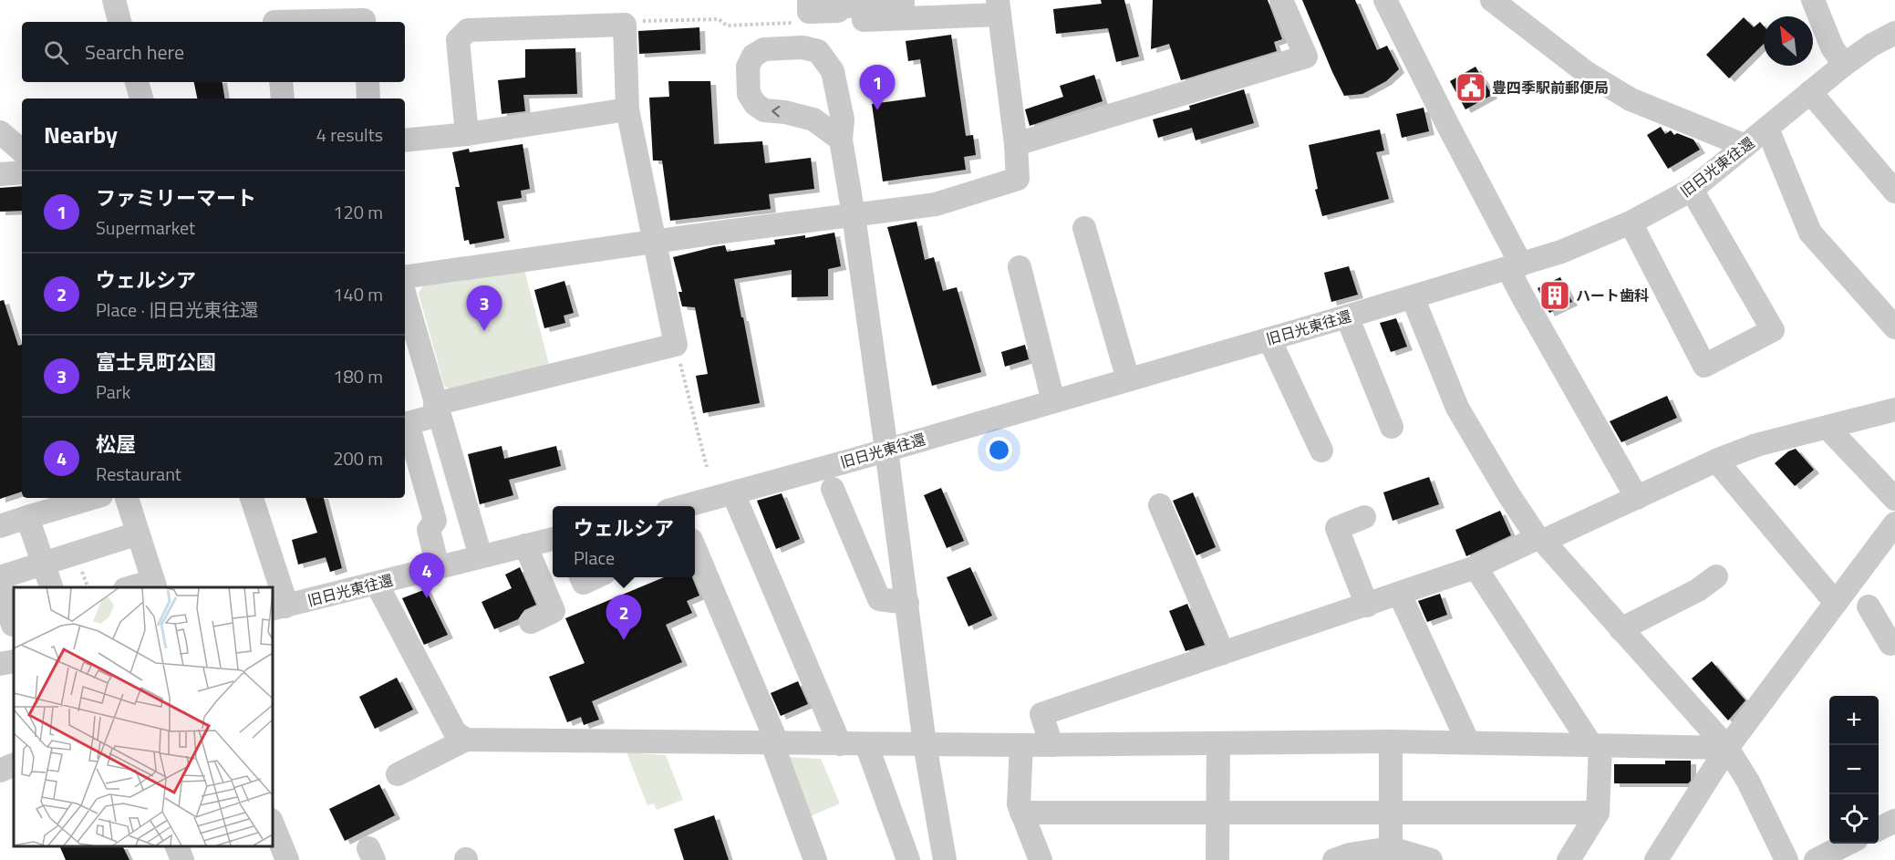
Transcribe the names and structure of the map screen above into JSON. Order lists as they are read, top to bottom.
{
  "streets": {
    "street": ["旧日光東往還"]
  },
  "places": {
    "public building": ["豊四季駅前郵便局"],
    "building": ["ハート歯科"]
  },
  "north": "top left",
  "page": {
    "search": "Search here",
    "pins": [
      "1",
      "3",
      "4",
      "2"
    ],
    "heading": ["Nearby", "4 results"],
    "list": [
      {
        "mark": "1",
        "name": "ファミリーマート",
        "note": "Supermarket",
        "value": "120 m"
      },
      {
        "mark": "2",
        "name": "ウェルシア",
        "note": "Place · 旧日光東往還",
        "value": "140 m"
      },
      {
        "mark": "3",
        "name": "富士見町公園",
        "note": "Park",
        "value": "180 m"
      },
      {
        "mark": "4",
        "name": "松屋",
        "note": "Restaurant",
        "value": "200 m"
      }
    ],
    "popup": ["ウェルシア", "Place"],
    "map_buttons": ["+", "−"]
  }
}
